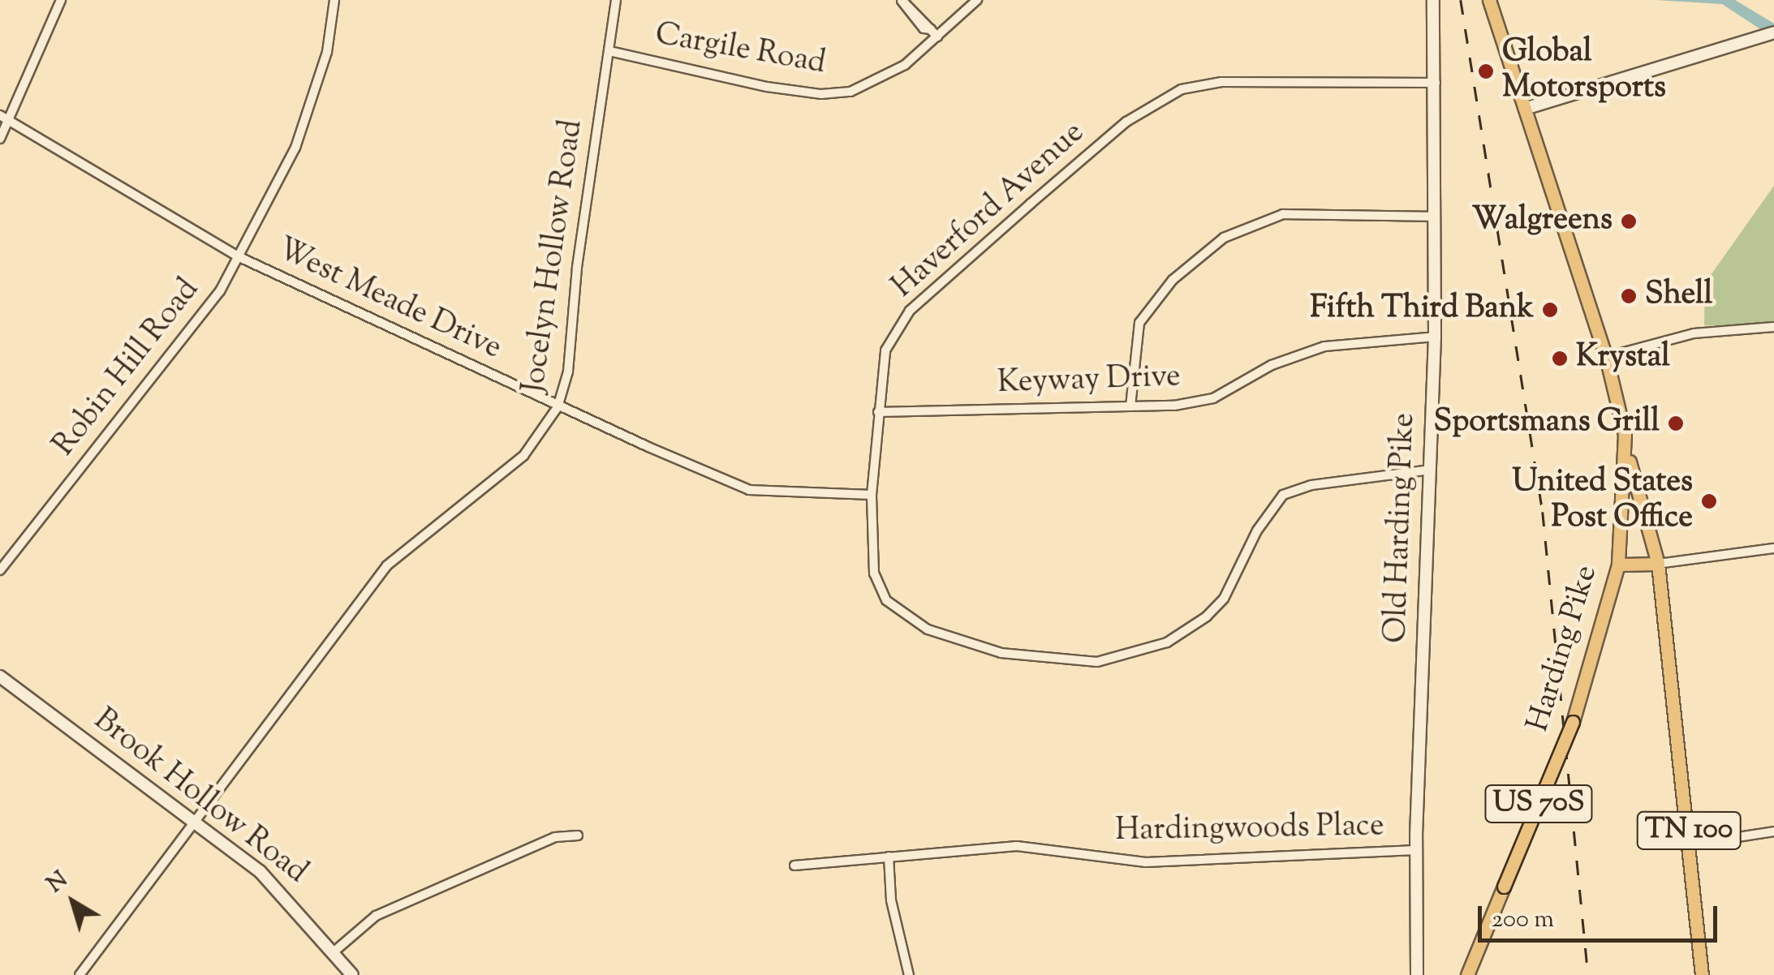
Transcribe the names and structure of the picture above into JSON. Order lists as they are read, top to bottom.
{
  "streets": {
    "main road": ["Harding Pike", "US 70S", "TN 100"],
    "street": [
      "Cargile Road",
      "Haverford Avenue",
      "Jocelyn Hollow Road",
      "West Meade Drive",
      "Robin Hill Road",
      "Keyway Drive",
      "Old Harding Pike",
      "Brook Hollow Road",
      "Hardingwoods Place"
    ]
  },
  "crossings": [
    ["Cargile Road", "Jocelyn Hollow Road"],
    ["Haverford Avenue", "West Meade Drive"],
    ["Haverford Avenue", "Keyway Drive"],
    ["Haverford Avenue", "Old Harding Pike"],
    ["Jocelyn Hollow Road", "West Meade Drive"],
    ["Jocelyn Hollow Road", "Brook Hollow Road"],
    ["West Meade Drive", "Robin Hill Road"],
    ["Keyway Drive", "Old Harding Pike"],
    ["Old Harding Pike", "Hardingwoods Place"],
    ["Harding Pike", "TN 100"]
  ],
  "places": [
    "Global Motorsports",
    "Walgreens",
    "Shell",
    "Fifth Third Bank",
    "Krystal",
    "Sportsmans Grill",
    "United States Post Office"
  ],
  "scale_bar": "200 m",
  "north": "top left"
}
